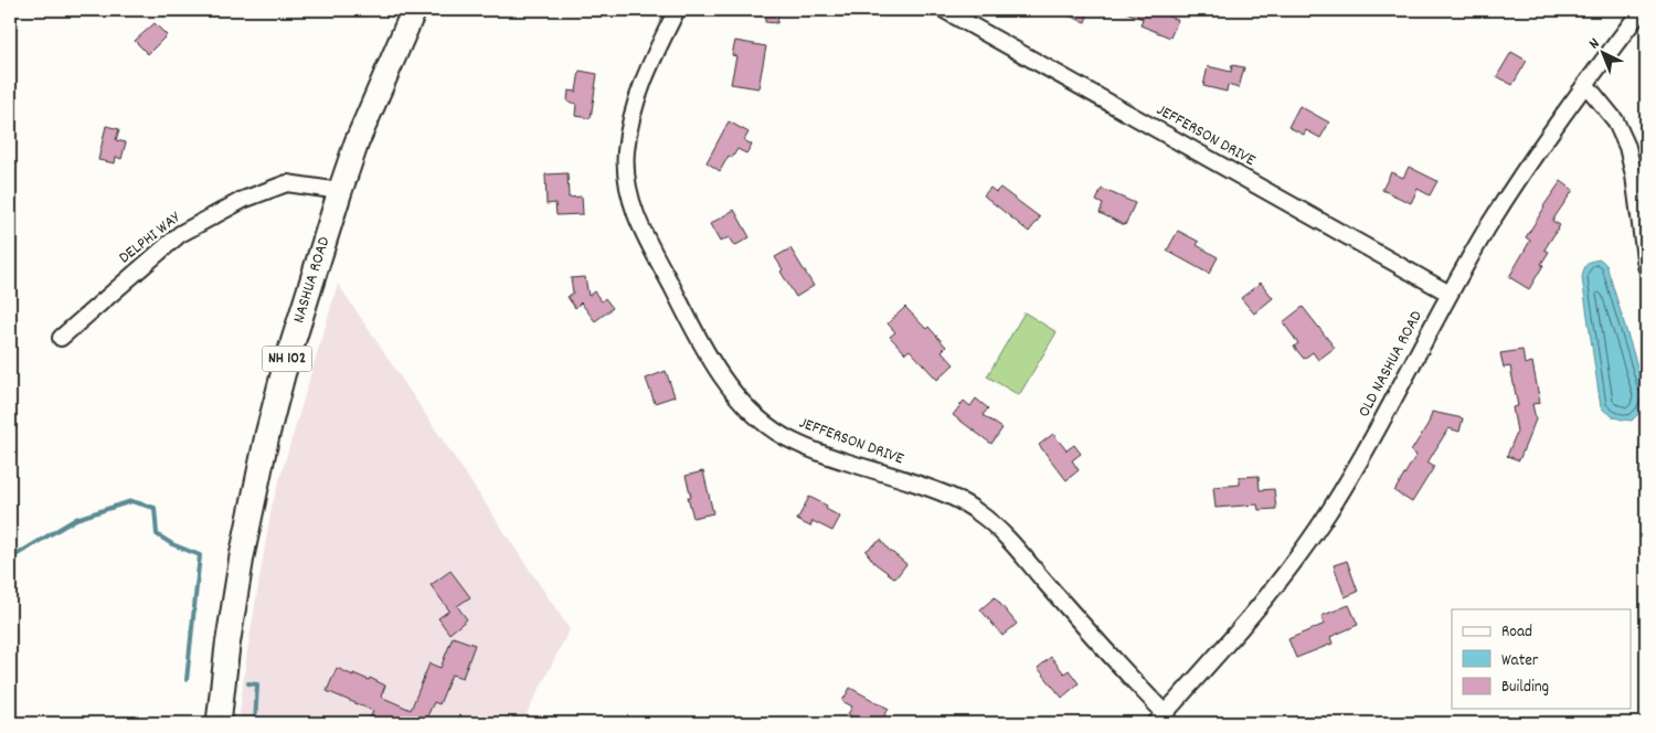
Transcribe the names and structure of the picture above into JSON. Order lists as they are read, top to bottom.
{
  "streets": {
    "main road": ["NASHUA ROAD", "NH 102"],
    "street": ["JEFFERSON DRIVE", "DELPHI WAY", "OLD NASHUA ROAD"]
  },
  "crossings": [
    ["JEFFERSON DRIVE", "OLD NASHUA ROAD"],
    ["DELPHI WAY", "NASHUA ROAD"]
  ],
  "legend": ["Road", "Water", "Building"],
  "north": "top left"
}
